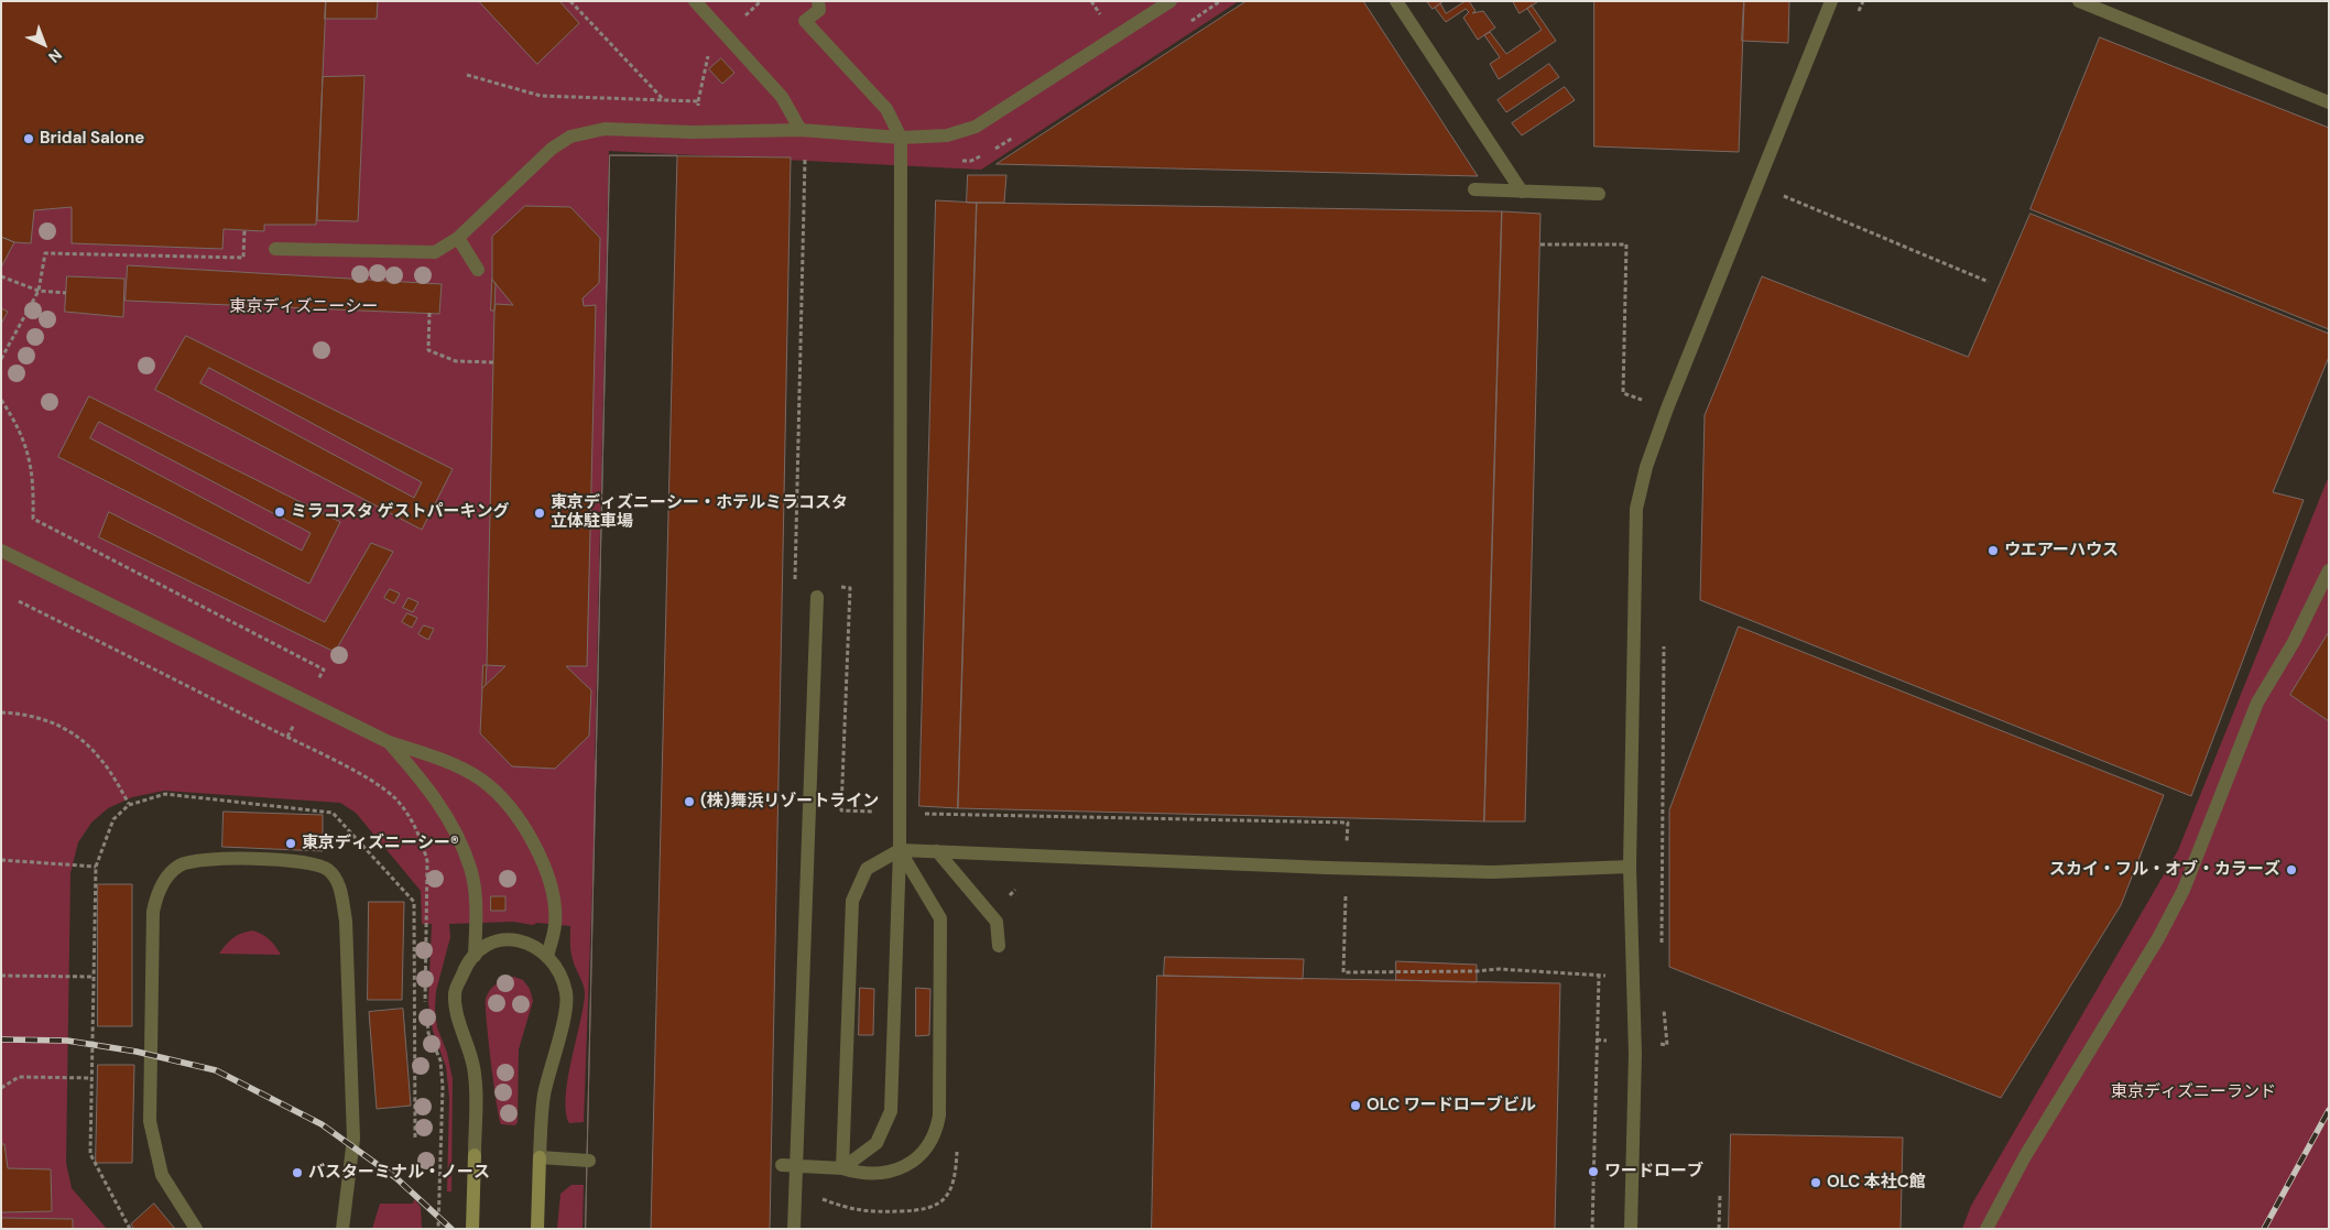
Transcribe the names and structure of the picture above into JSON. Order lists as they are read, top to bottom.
{
  "parks": ["東京ディズニーシー", "東京ディズニーランド"],
  "places": [
    "Bridal Salone",
    "ミラコスタ ゲストパーキング",
    "東京ディズニーシー・ホテルミラコスタ 立体駐車場",
    "ウエアーハウス",
    "(株)舞浜リゾートライン",
    "東京ディズニーシー®",
    "スカイ・フル・オブ・カラーズ",
    "OLC ワードローブビル",
    "ワードローブ",
    "バスターミナル・ノース",
    "OLC 本社C館"
  ],
  "north": "bottom right"
}
